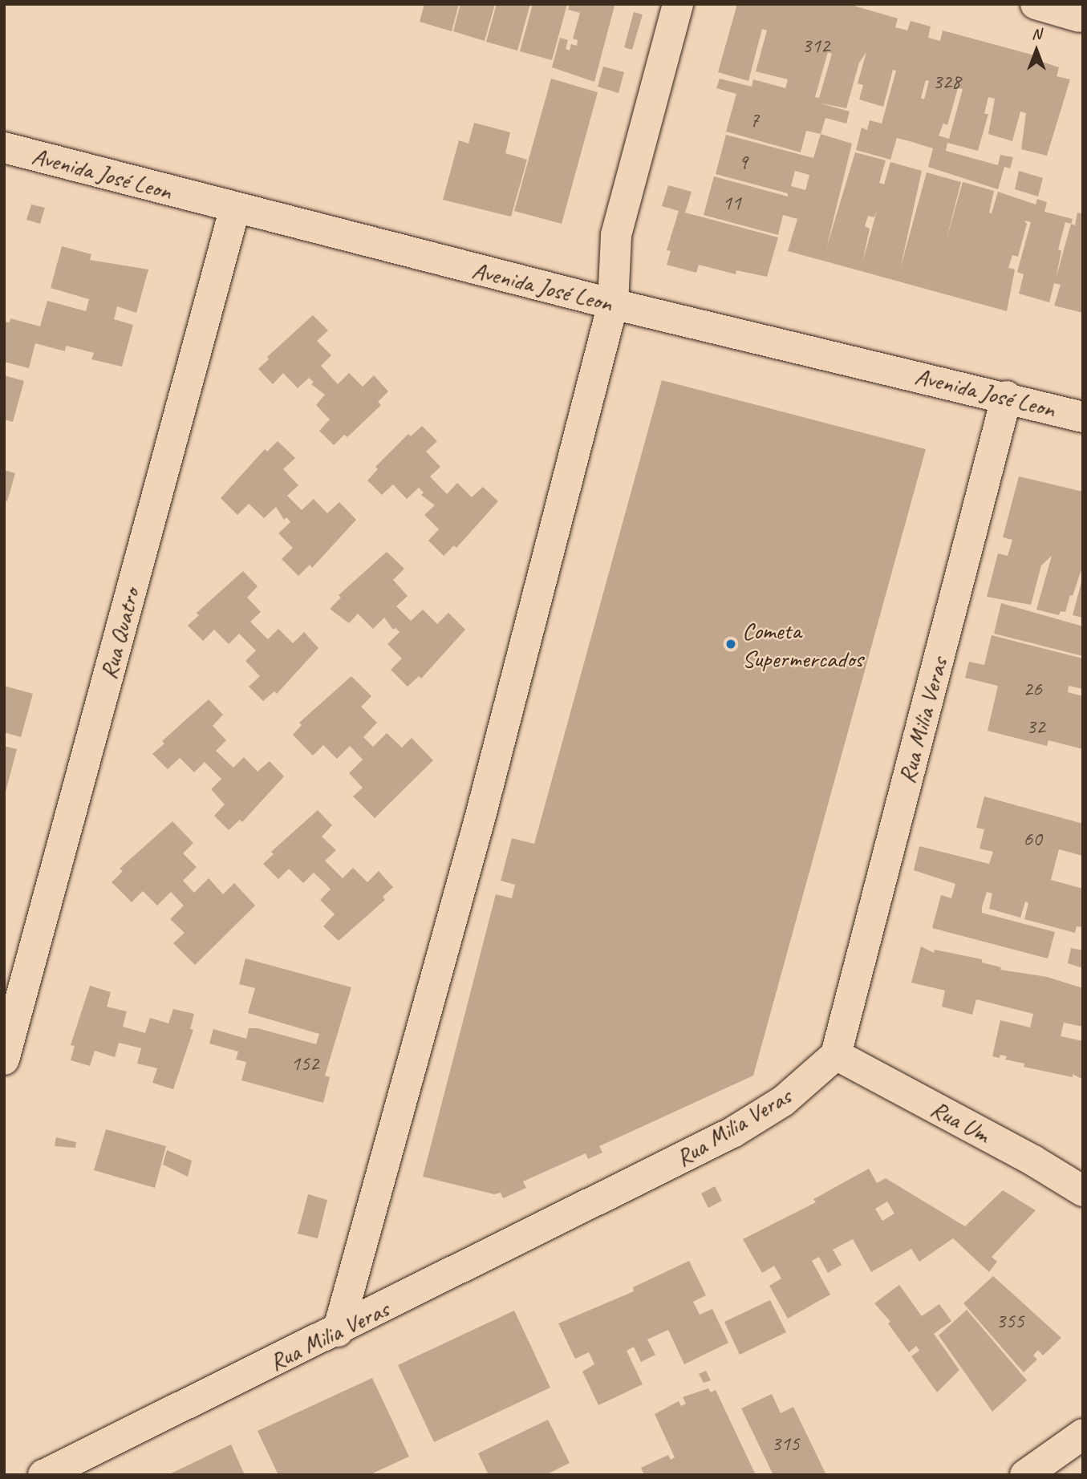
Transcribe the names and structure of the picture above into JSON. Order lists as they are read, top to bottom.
{
  "streets": {
    "street": [
      "Avenida José Leon",
      "Rua Quatro",
      "Rua Milia Veras",
      "Rua Um"
    ]
  },
  "crossings": [
    ["Avenida José Leon", "Rua Quatro"],
    ["Avenida José Leon", "Rua Milia Veras"],
    ["Rua Milia Veras", "Rua Um"]
  ],
  "places": ["Cometa Supermercados"],
  "house_numbers": [
    "312",
    "328",
    "7",
    "9",
    "11",
    "26",
    "32",
    "60",
    "152",
    "355",
    "315"
  ],
  "north": "top"
}
